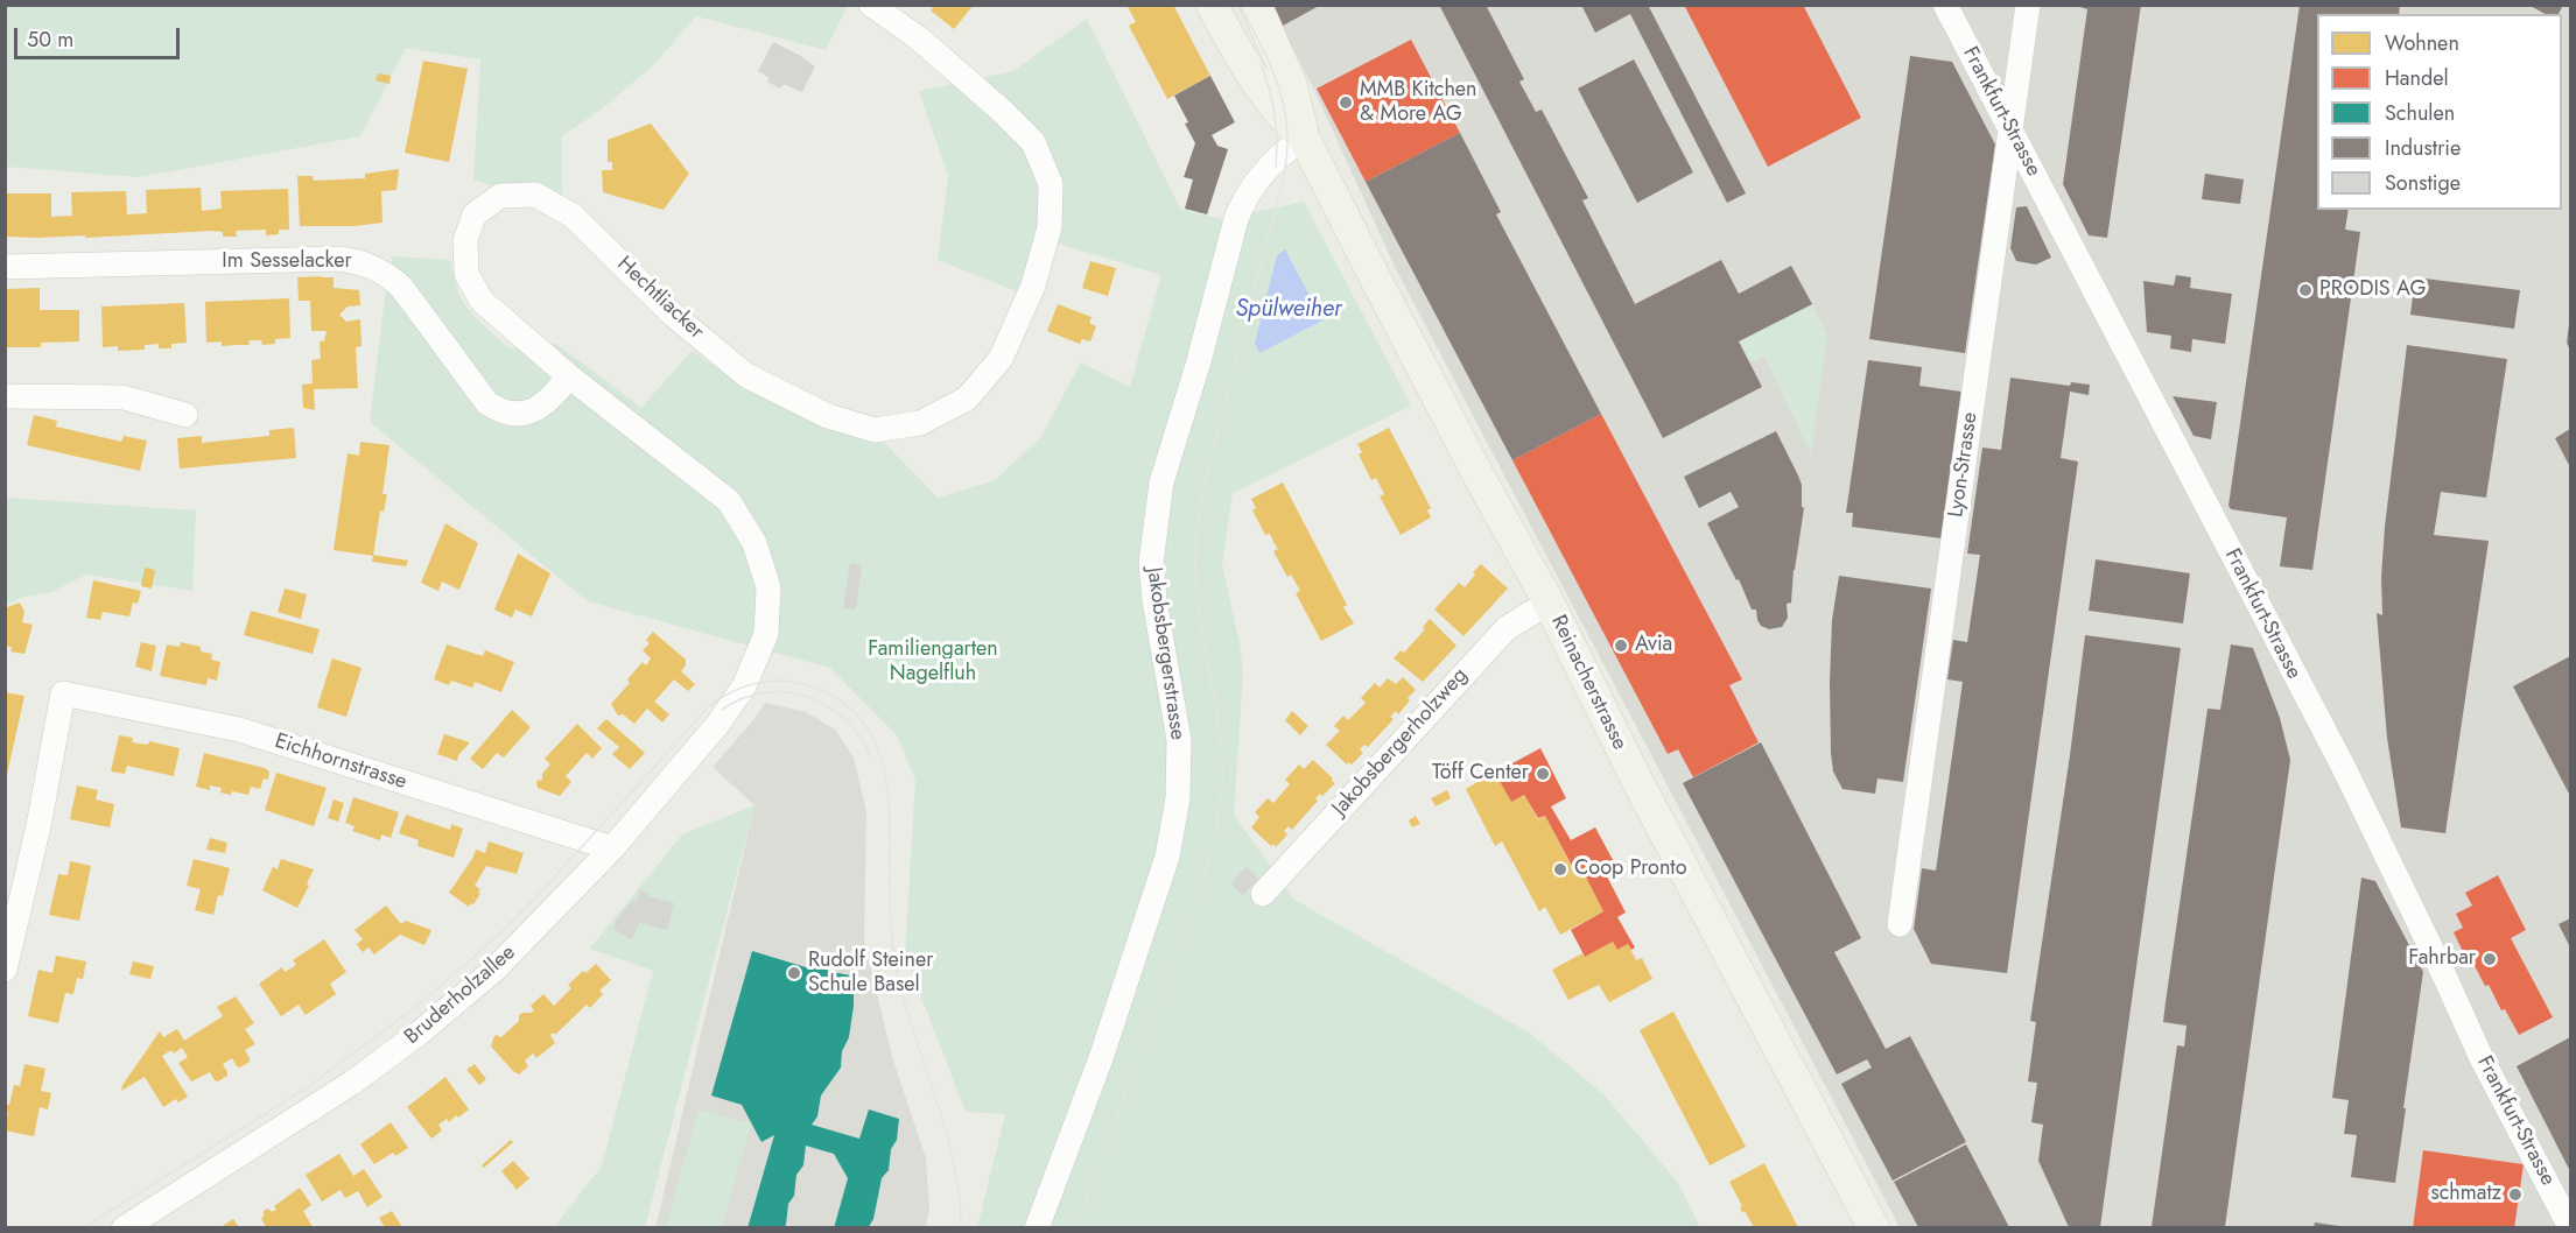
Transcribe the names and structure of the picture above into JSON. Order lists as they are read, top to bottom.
{
  "streets": {
    "main road": ["Reinacherstrasse"],
    "street": [
      "Frankfurt-Strasse",
      "Im Sesselacker",
      "Hechtliacker",
      "Lyon-Strasse",
      "Jakobsbergerstrasse",
      "Jakobsbergerholzweg",
      "Eichhornstrasse",
      "Bruderholzallee"
    ]
  },
  "crossings": [
    ["Frankfurt-Strasse", "Lyon-Strasse"],
    ["Im Sesselacker", "Hechtliacker"],
    ["Hechtliacker", "Bruderholzallee"],
    ["Jakobsbergerstrasse", "Reinacherstrasse"],
    ["Reinacherstrasse", "Jakobsbergerholzweg"],
    ["Eichhornstrasse", "Bruderholzallee"]
  ],
  "water": ["Spülweiher"],
  "parks": ["Familiengarten Nagelfluh"],
  "places": [
    "MMB Kitchen & More AG",
    "PRODIS AG",
    "Avia",
    "Töff Center",
    "Coop Pronto",
    "Fahrbar",
    "Rudolf Steiner Schule Basel",
    "schmatz"
  ],
  "legend": [
    "Wohnen",
    "Handel",
    "Schulen",
    "Industrie",
    "Sonstige"
  ],
  "scale_bar": "50 m"
}
